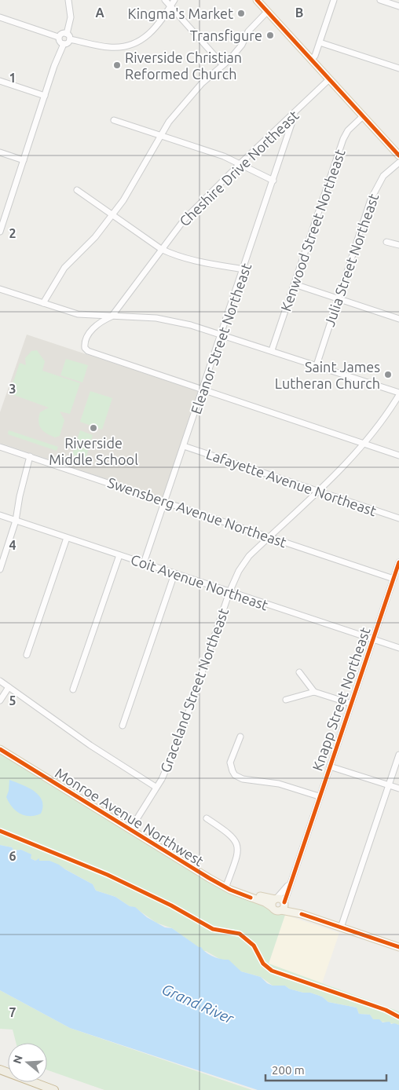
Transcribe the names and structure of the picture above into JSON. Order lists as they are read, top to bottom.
{
  "streets": {
    "main road": ["Monroe Avenue Northwest"],
    "street": [
      "Cheshire Drive Northeast",
      "Kenwood Street Northeast",
      "Julia Street Northeast",
      "Eleanor Street Northeast",
      "Lafayette Avenue Northeast",
      "Swensberg Avenue Northeast",
      "Coit Avenue Northeast",
      "Graceland Street Northeast",
      "Knapp Street Northeast"
    ]
  },
  "crossings": [
    ["Cheshire Drive Northeast", "Eleanor Street Northeast"],
    ["Eleanor Street Northeast", "Lafayette Avenue Northeast"],
    ["Eleanor Street Northeast", "Swensberg Avenue Northeast"],
    ["Eleanor Street Northeast", "Coit Avenue Northeast"],
    ["Lafayette Avenue Northeast", "Graceland Street Northeast"],
    ["Swensberg Avenue Northeast", "Graceland Street Northeast"],
    ["Swensberg Avenue Northeast", "Knapp Street Northeast"],
    ["Coit Avenue Northeast", "Graceland Street Northeast"],
    ["Coit Avenue Northeast", "Knapp Street Northeast"],
    ["Graceland Street Northeast", "Monroe Avenue Northwest"],
    ["Knapp Street Northeast", "Monroe Avenue Northwest"]
  ],
  "water": ["Grand River"],
  "places": [
    "Kingma's Market",
    "Transfigure",
    "Riverside Christian Reformed Church",
    "Saint James Lutheran Church",
    "Riverside Middle School"
  ],
  "scale_bar": "200 m",
  "north": "left",
  "grid": {
    "columns": ["A", "B"],
    "rows": [
      "1",
      "2",
      "3",
      "4",
      "5",
      "6",
      "7"
    ]
  }
}
